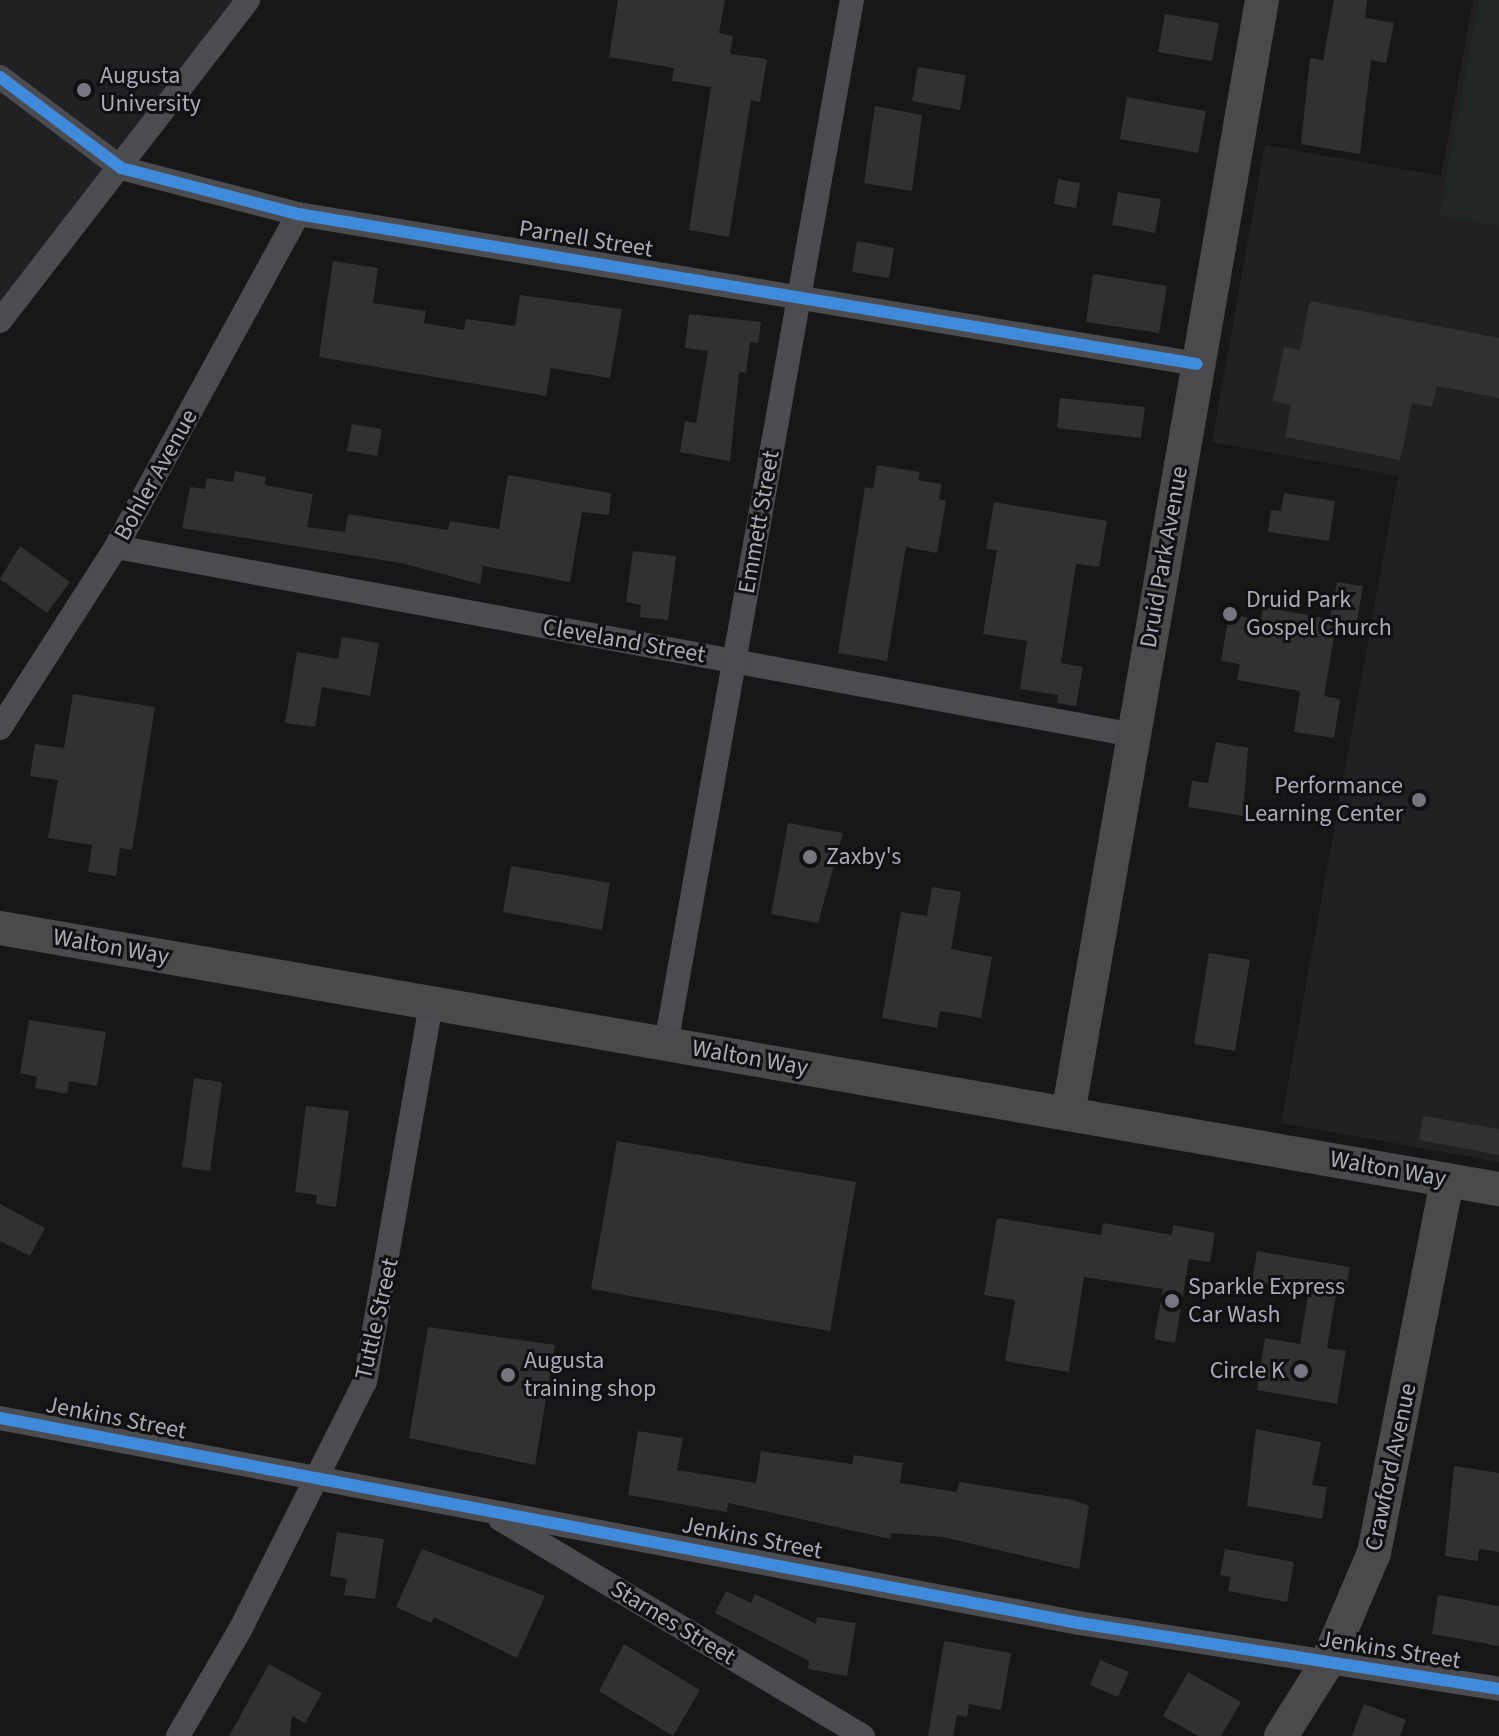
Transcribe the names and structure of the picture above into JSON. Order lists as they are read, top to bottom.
{
  "streets": {
    "street": [
      "Parnell Street",
      "Bohler Avenue",
      "Emmett Street",
      "Druid Park Avenue",
      "Cleveland Street",
      "Walton Way",
      "Tuttle Street",
      "Jenkins Street",
      "Crawford Avenue",
      "Starnes Street"
    ]
  },
  "crossings": [
    ["Parnell Street", "Bohler Avenue"],
    ["Parnell Street", "Emmett Street"],
    ["Parnell Street", "Druid Park Avenue"],
    ["Bohler Avenue", "Cleveland Street"],
    ["Emmett Street", "Cleveland Street"],
    ["Emmett Street", "Walton Way"],
    ["Druid Park Avenue", "Cleveland Street"],
    ["Druid Park Avenue", "Walton Way"],
    ["Walton Way", "Tuttle Street"],
    ["Walton Way", "Crawford Avenue"],
    ["Tuttle Street", "Jenkins Street"],
    ["Jenkins Street", "Crawford Avenue"],
    ["Jenkins Street", "Starnes Street"]
  ],
  "places": [
    "Augusta University",
    "Druid Park Gospel Church",
    "Performance Learning Center",
    "Zaxby's",
    "Sparkle Express Car Wash",
    "Circle K",
    "Augusta training shop"
  ]
}
